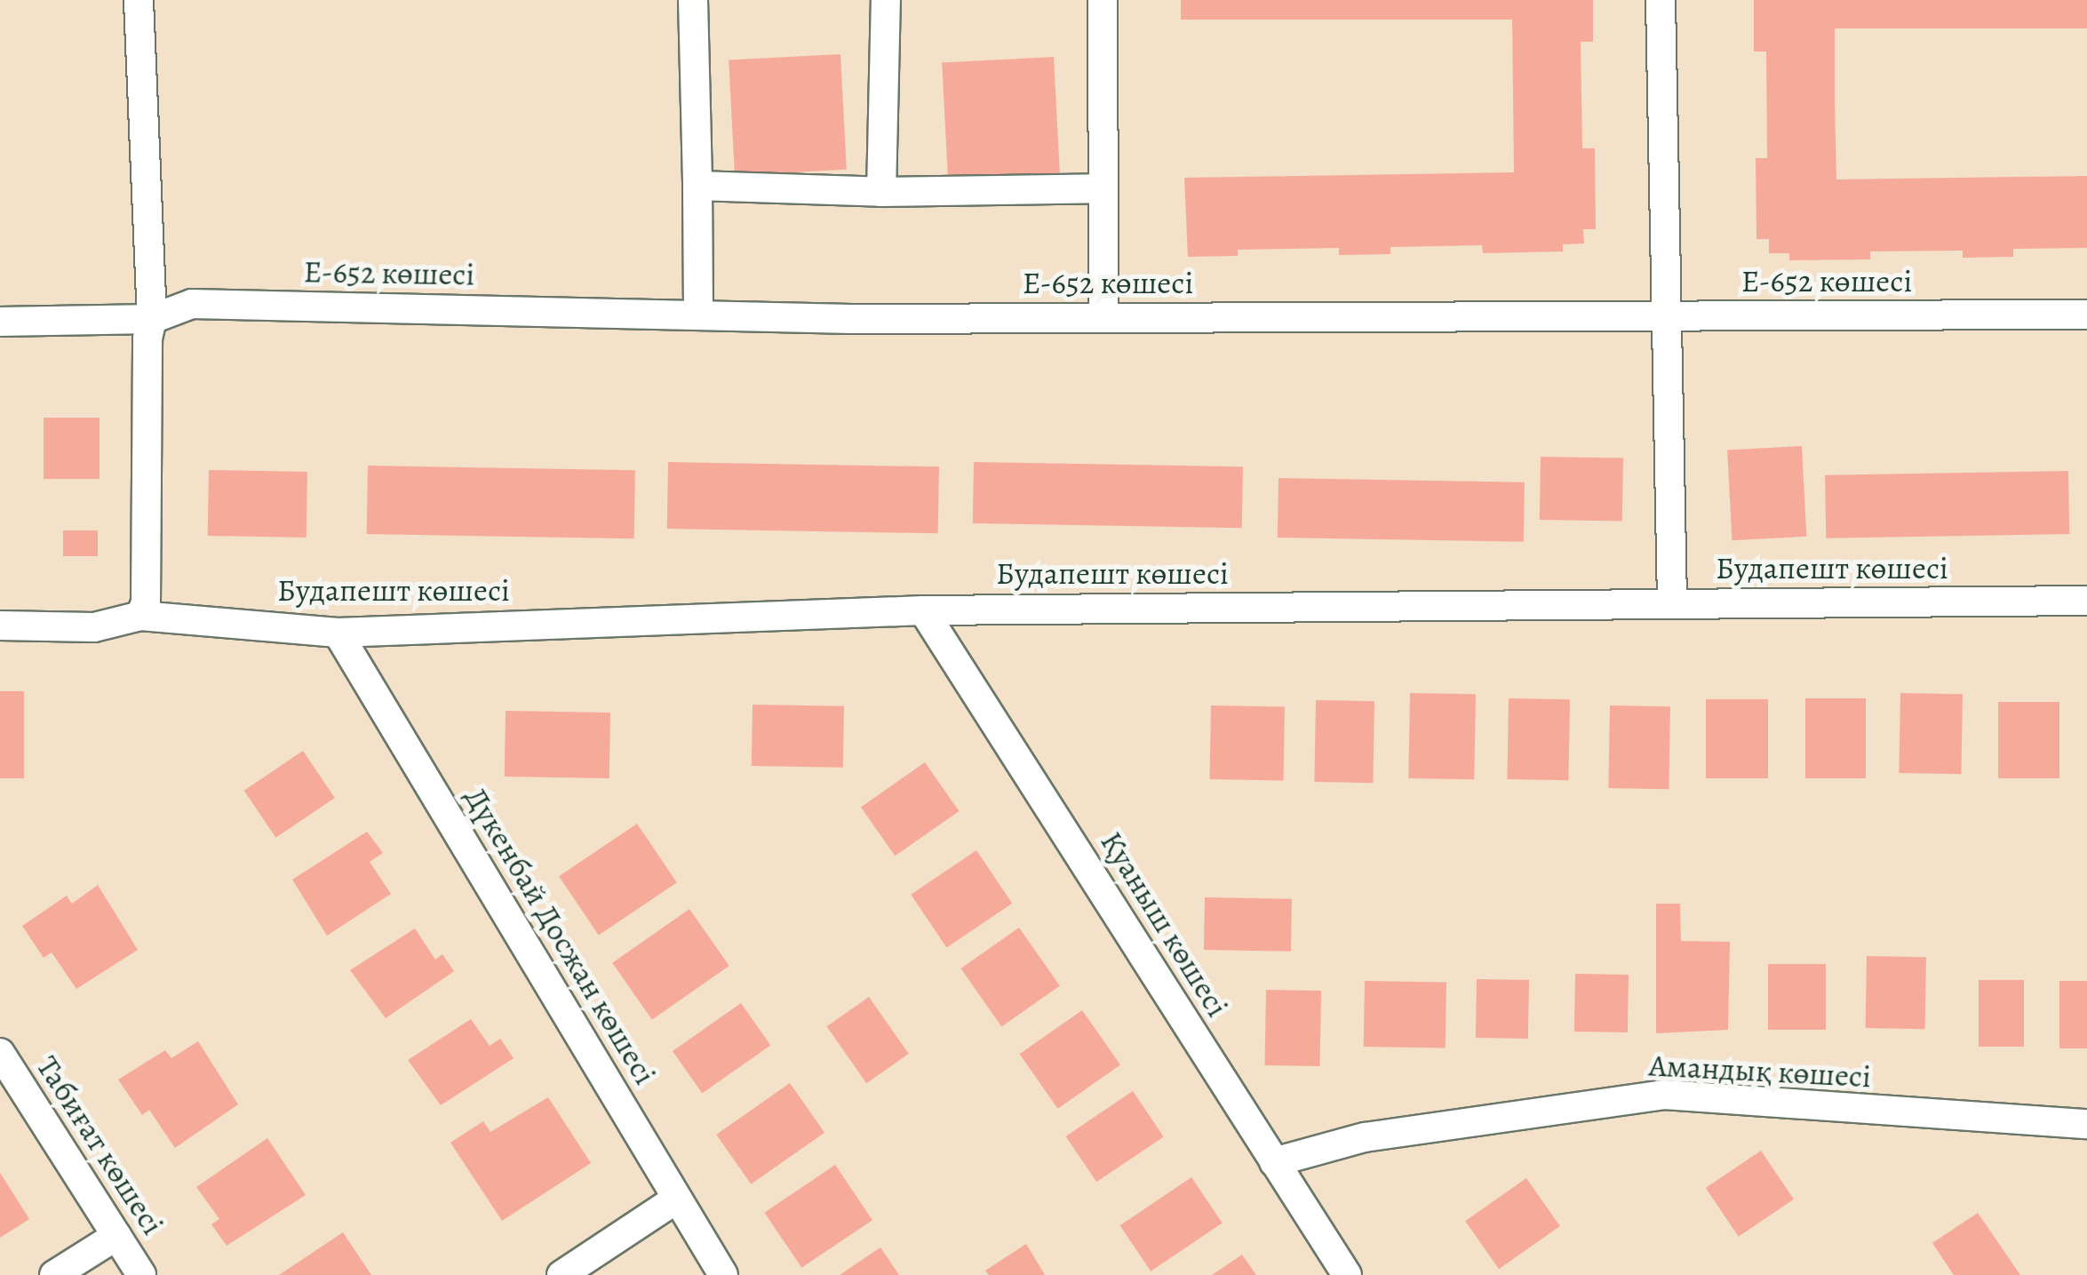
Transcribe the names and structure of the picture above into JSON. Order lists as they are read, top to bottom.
{
  "streets": {
    "street": [
      "Е-652 көшесі",
      "Будапешт көшесі",
      "Қуаныш көшесі",
      "Дүкенбай Досжан көшесі",
      "Амандық көшесі",
      "Табиғат көшесі"
    ]
  },
  "crossings": [
    ["Будапешт көшесі", "Қуаныш көшесі"],
    ["Будапешт көшесі", "Дүкенбай Досжан көшесі"],
    ["Қуаныш көшесі", "Амандық көшесі"]
  ]
}
